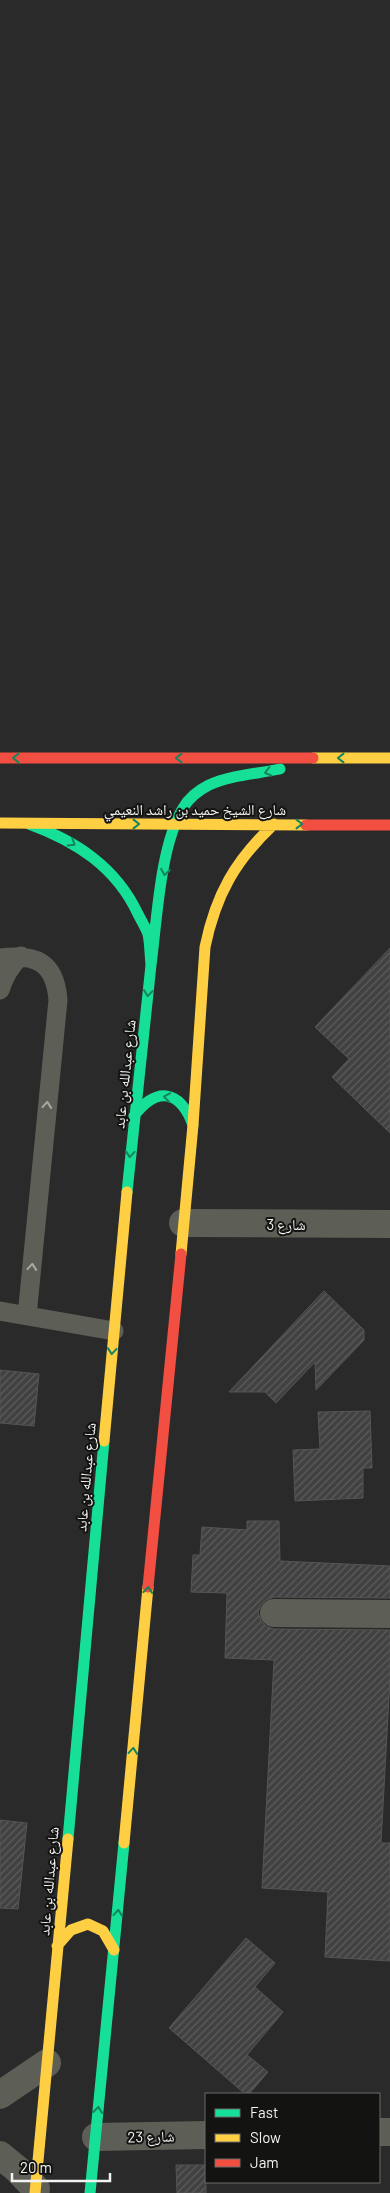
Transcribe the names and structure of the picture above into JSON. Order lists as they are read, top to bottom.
{
  "streets": {
    "main road": ["شارع الشيخ حميد بن راشد النعيمي", "شارع عبدالله بن عابد"],
    "street": ["شارع 3", "شارع 23"]
  },
  "crossings": [
    ["شارع الشيخ حميد بن راشد النعيمي", "شارع عبدالله بن عابد"]
  ],
  "legend": ["Fast", "Slow", "Jam"],
  "scale_bar": "20 m"
}
